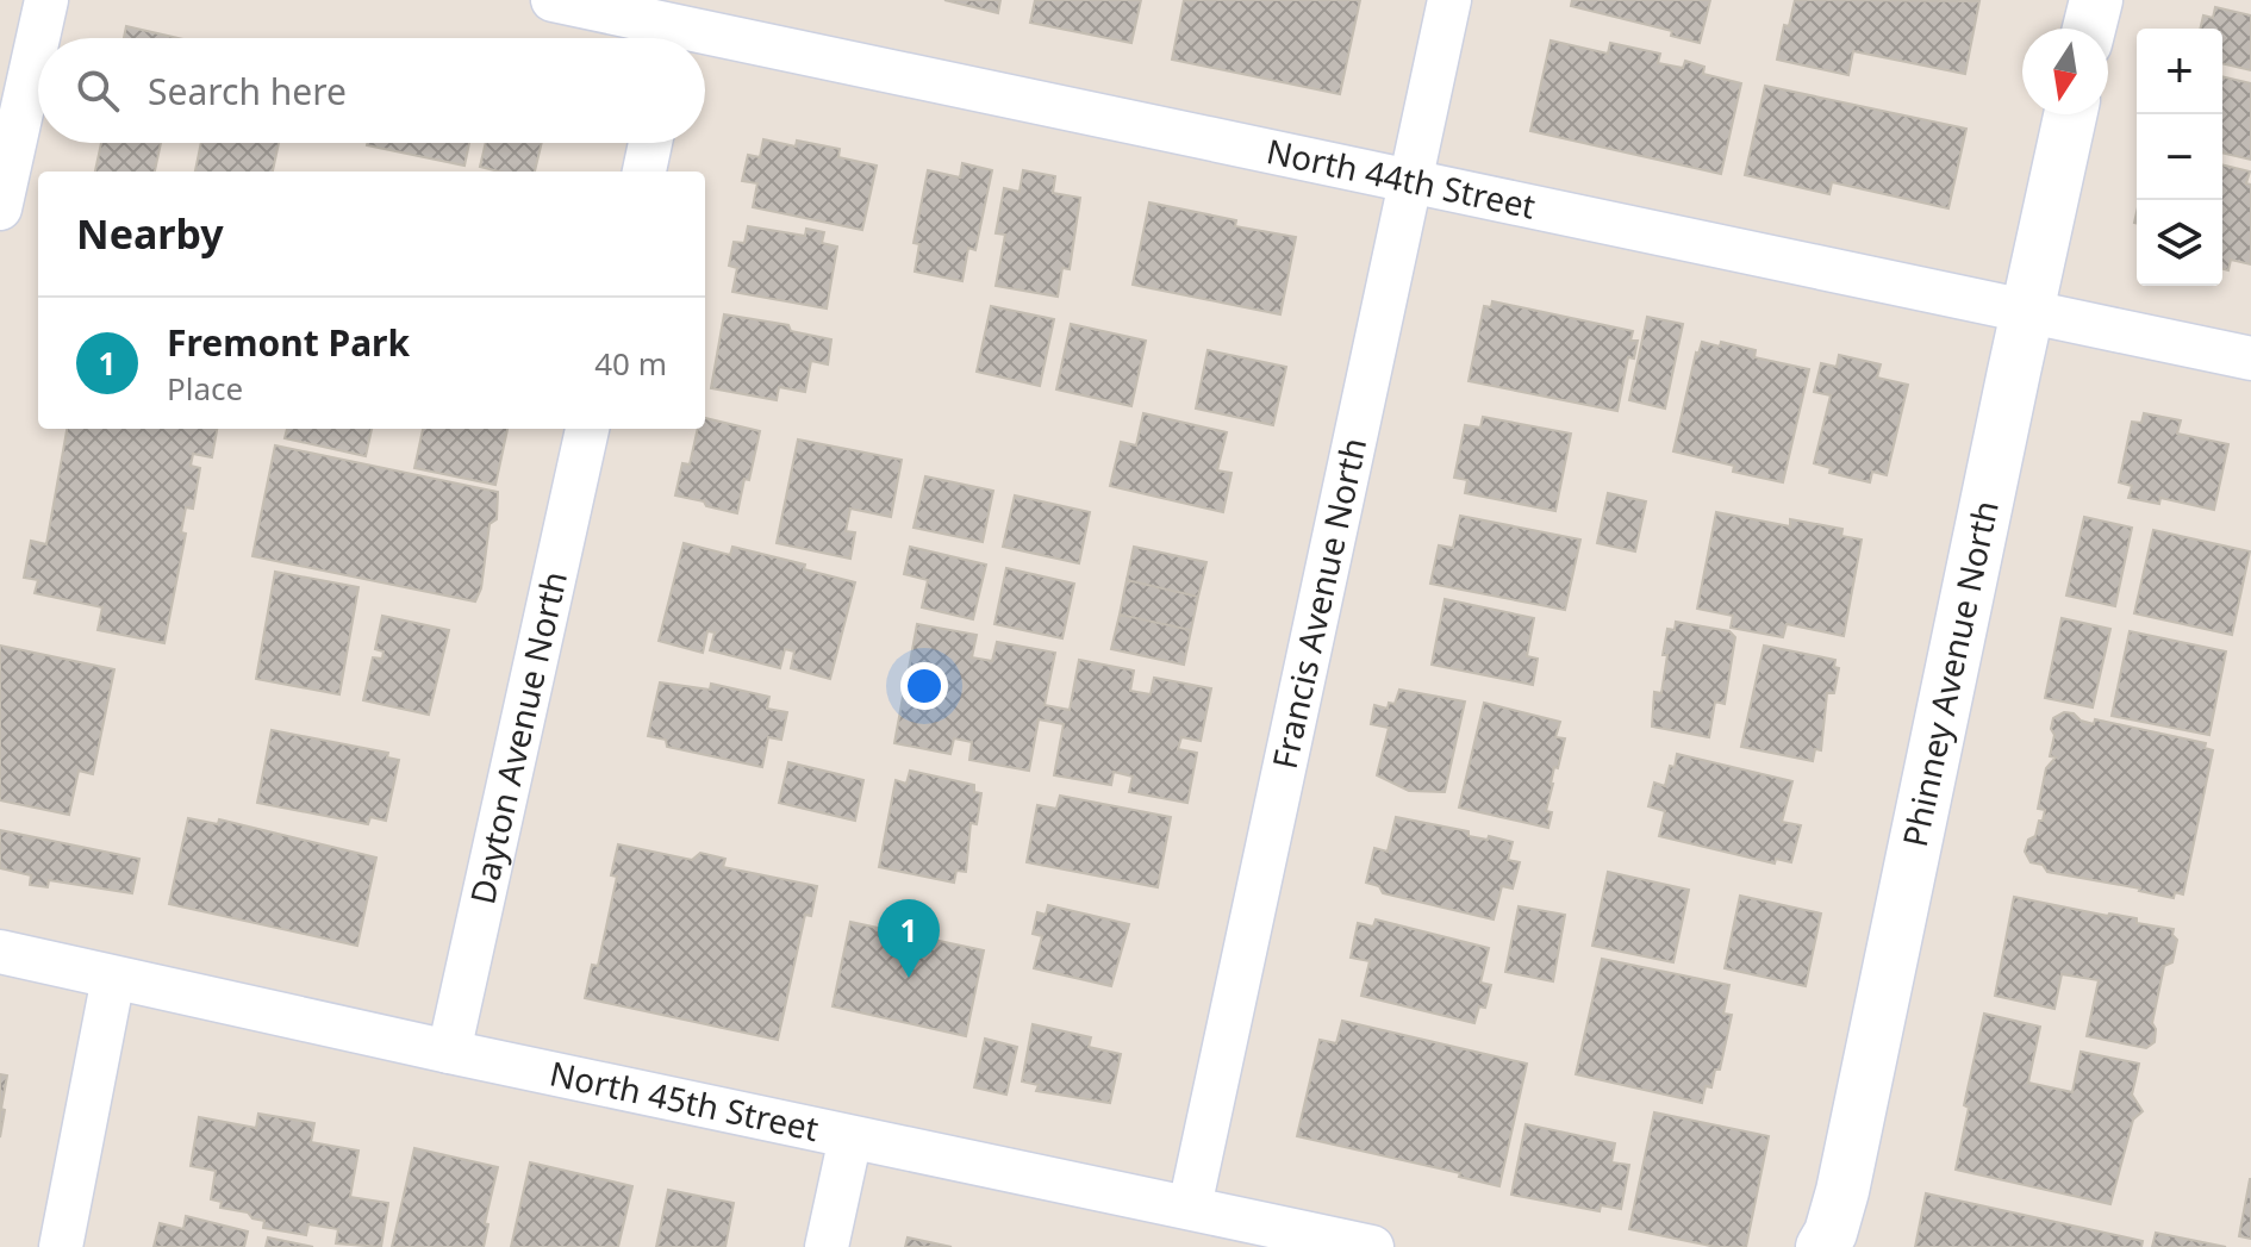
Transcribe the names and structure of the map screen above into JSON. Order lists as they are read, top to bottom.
{
  "streets": {
    "street": [
      "North 44th Street",
      "Francis Avenue North",
      "Phinney Avenue North",
      "Dayton Avenue North",
      "North 45th Street"
    ]
  },
  "crossings": [
    ["North 44th Street", "Francis Avenue North"],
    ["North 44th Street", "Phinney Avenue North"],
    ["Francis Avenue North", "North 45th Street"],
    ["Dayton Avenue North", "North 45th Street"]
  ],
  "north": "bottom",
  "page": {
    "map_buttons": ["+", "−"],
    "search": "Search here",
    "heading": "Nearby",
    "list": [
      {
        "mark": "1",
        "name": "Fremont Park",
        "note": "Place",
        "value": "40 m"
      }
    ],
    "pins": "1"
  }
}
